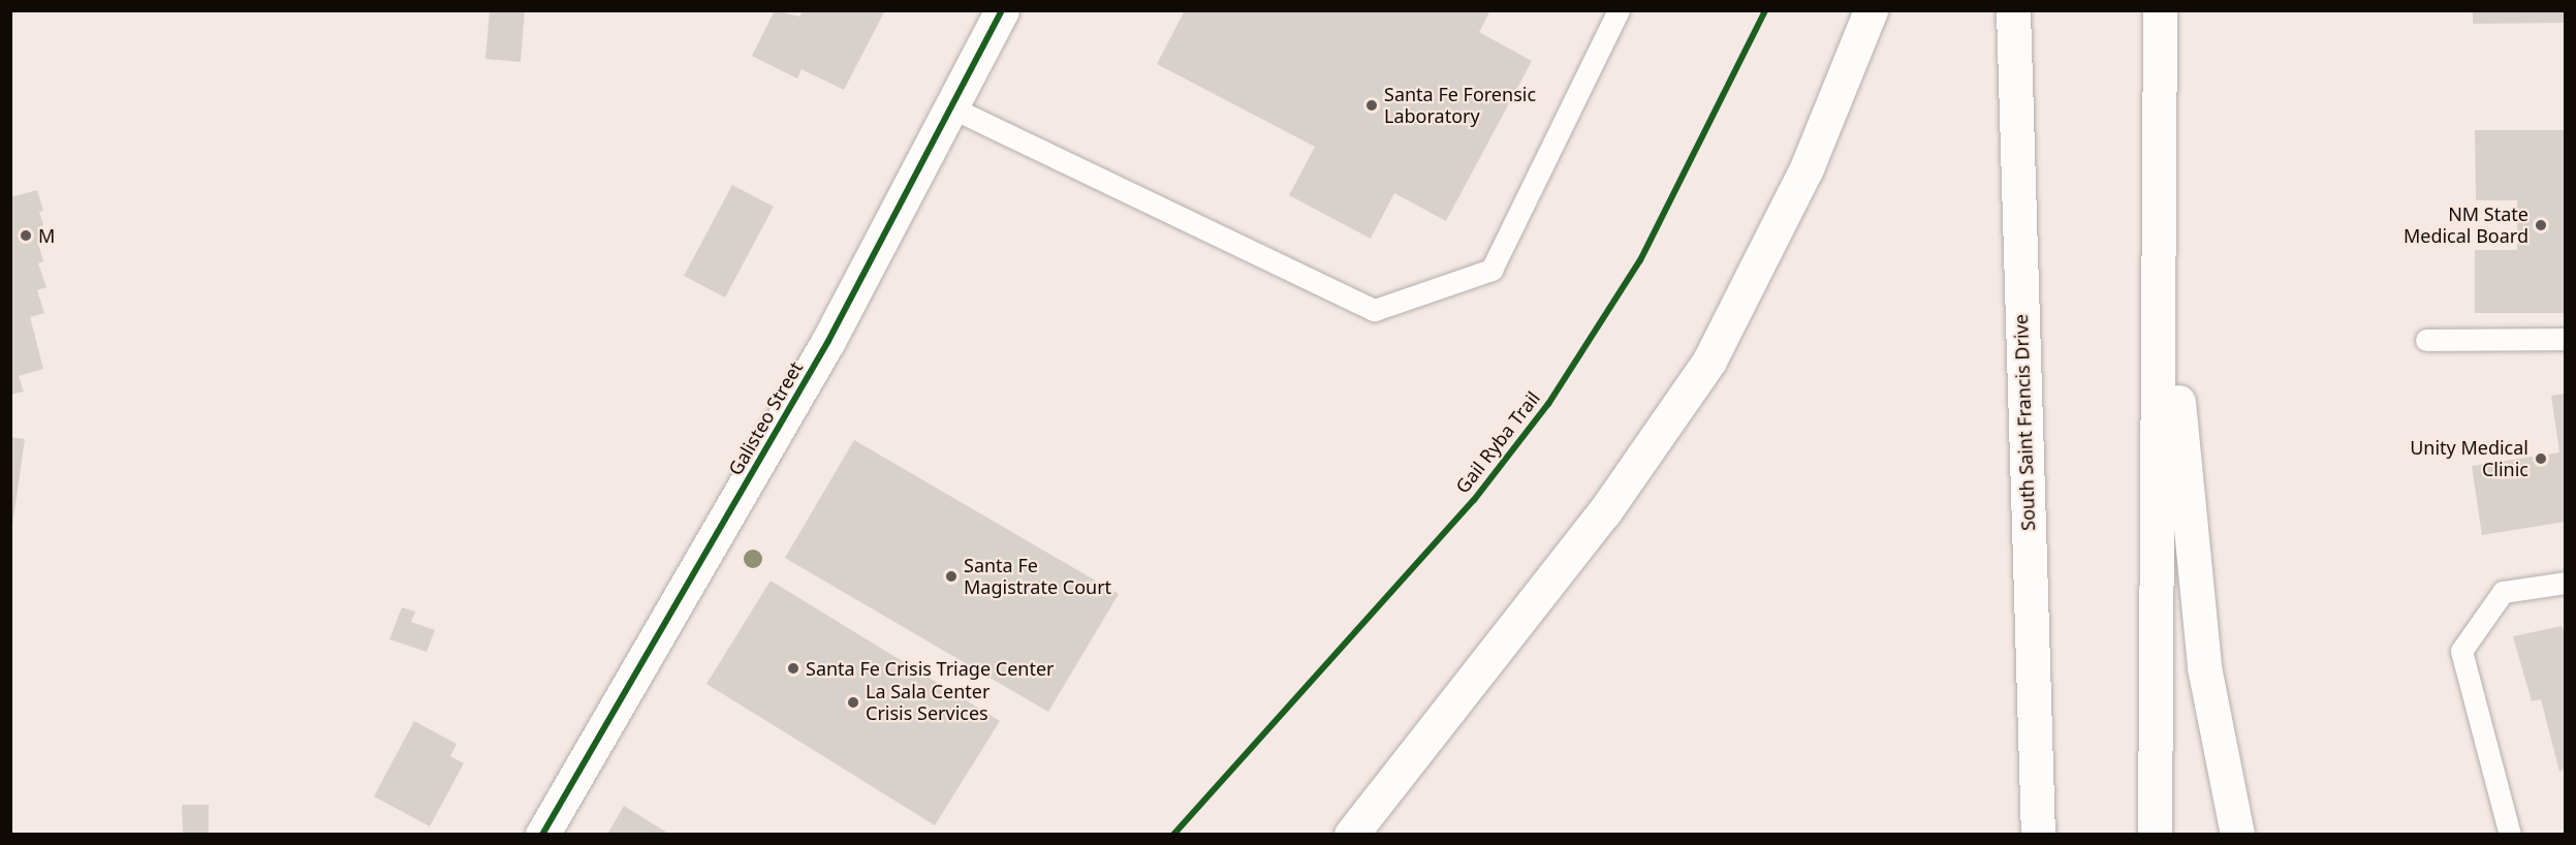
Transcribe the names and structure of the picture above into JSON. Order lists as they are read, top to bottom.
{
  "streets": {
    "main road": ["Galisteo Street", "South Saint Francis Drive"],
    "cycle path": ["Gail Ryba Trail"]
  },
  "places": [
    "Santa Fe Forensic Laboratory",
    "NM State Medical Board",
    "M",
    "Unity Medical Clinic",
    "Santa Fe Magistrate Court",
    "Santa Fe Crisis Triage Center",
    "La Sala Center Crisis Services"
  ]
}
